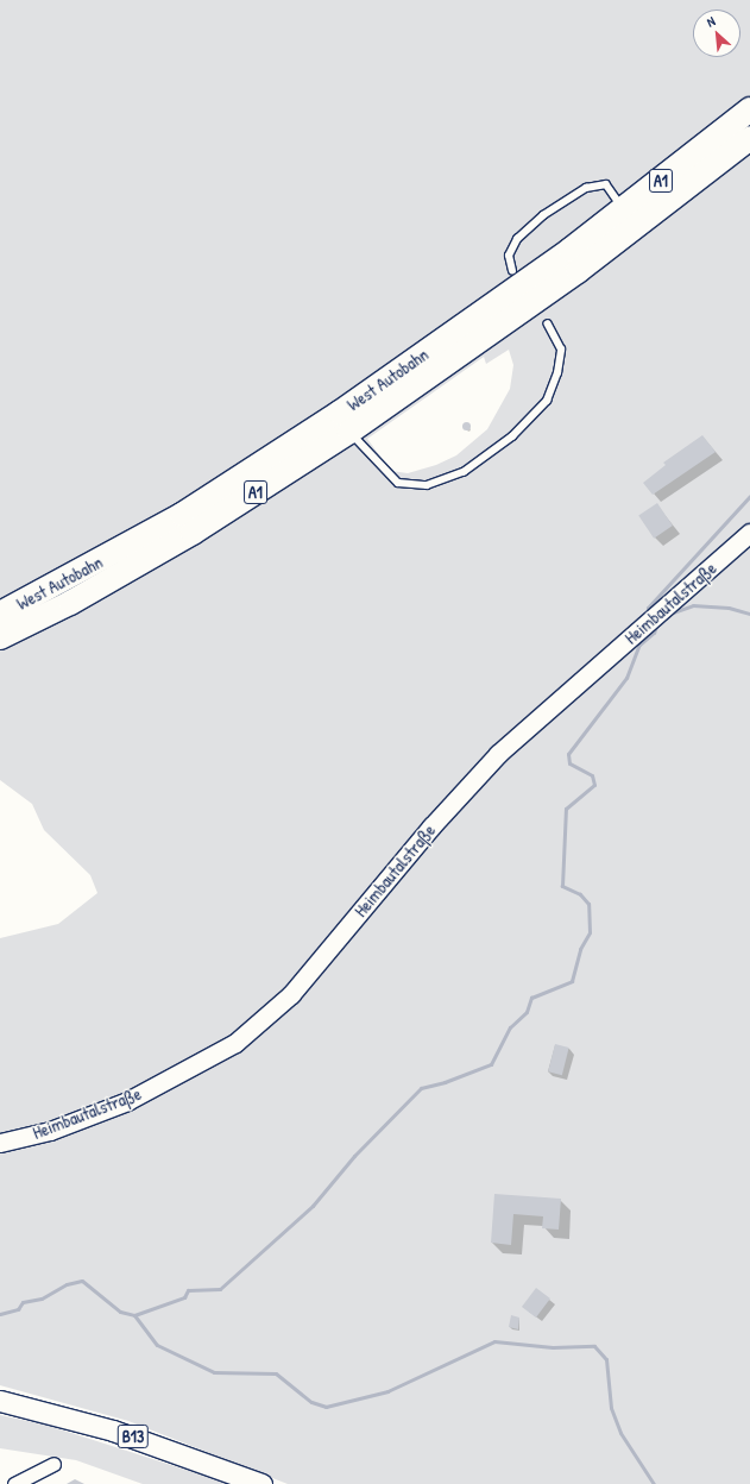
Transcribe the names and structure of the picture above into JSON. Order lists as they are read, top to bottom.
{
  "streets": {
    "highway": ["A1", "West Autobahn"],
    "main road": ["B13"],
    "street": ["Heimbautalstraße"]
  },
  "north": "top left"
}
